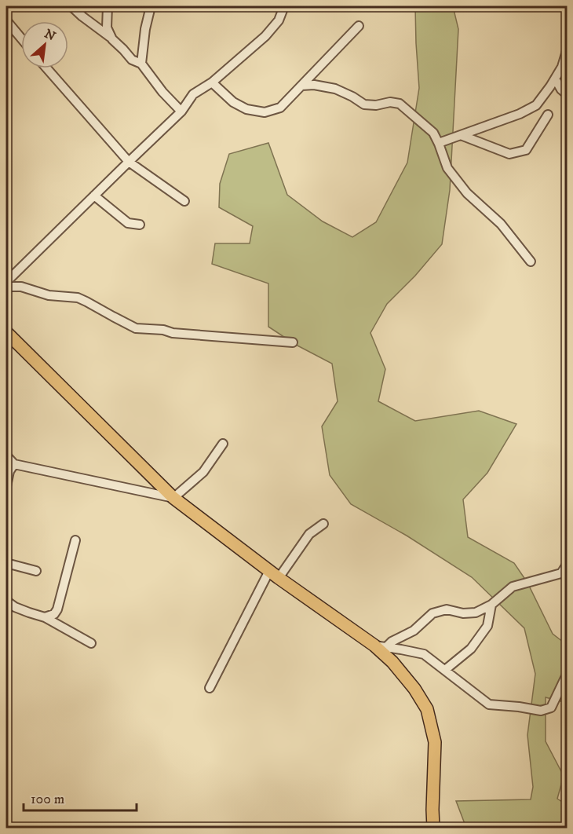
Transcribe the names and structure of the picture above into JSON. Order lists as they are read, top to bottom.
{
  "scale_bar": "100 m",
  "north": "top right"
}
